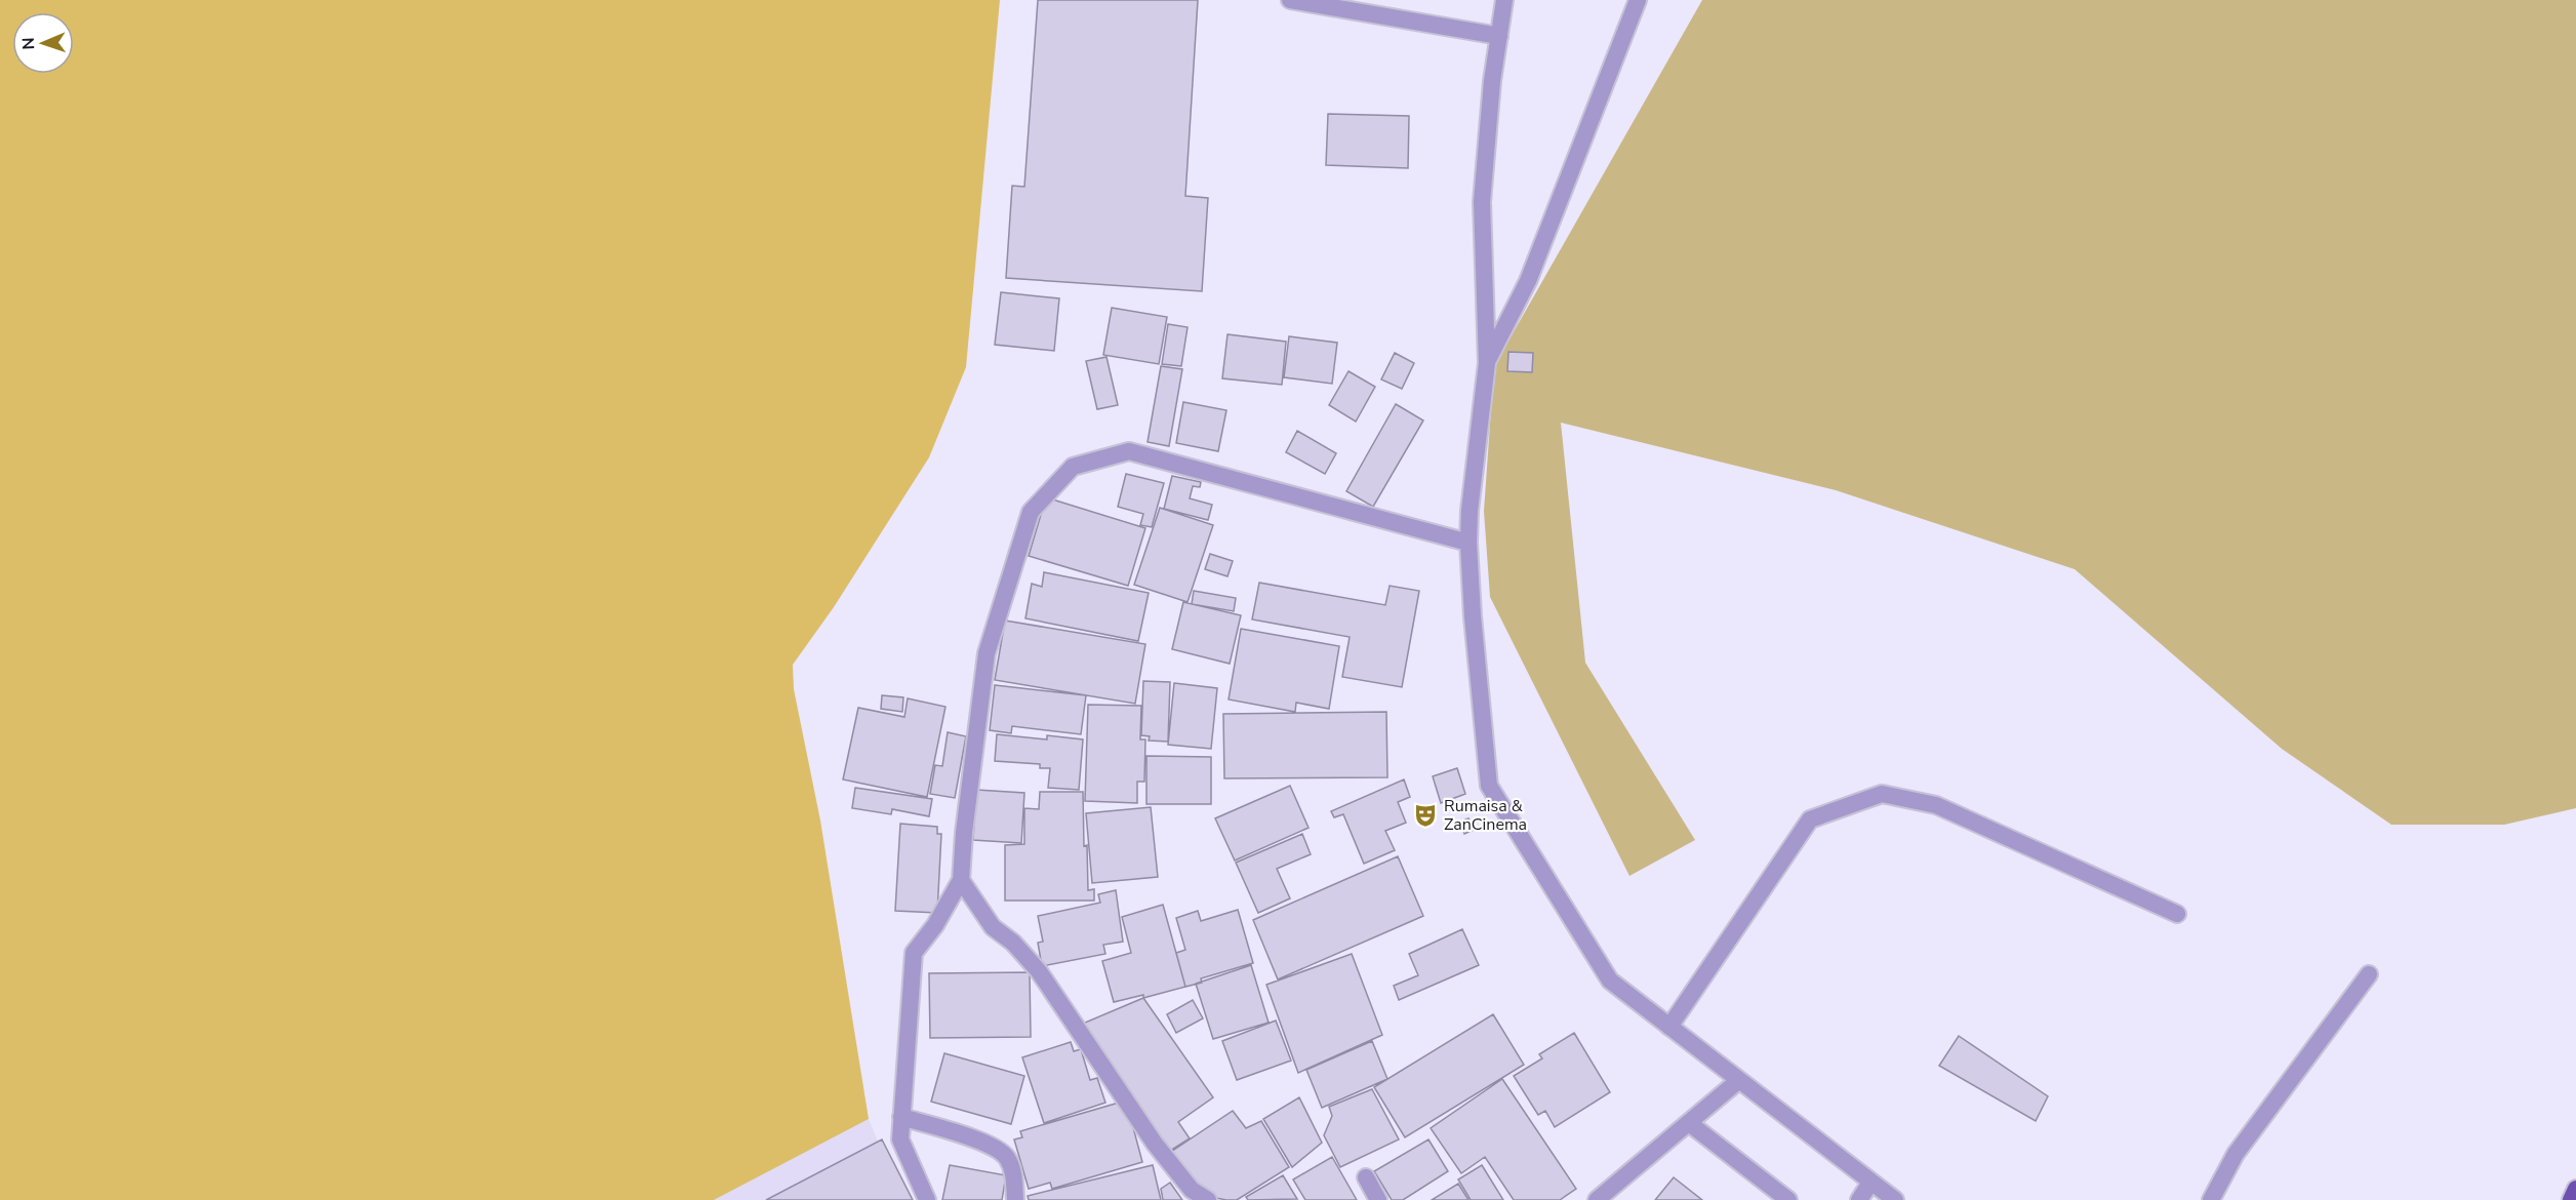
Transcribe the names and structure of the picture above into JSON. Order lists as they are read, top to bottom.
{
  "places": {
    "theatre": ["Rumaisa & ZanCinema"]
  },
  "north": "left"
}
